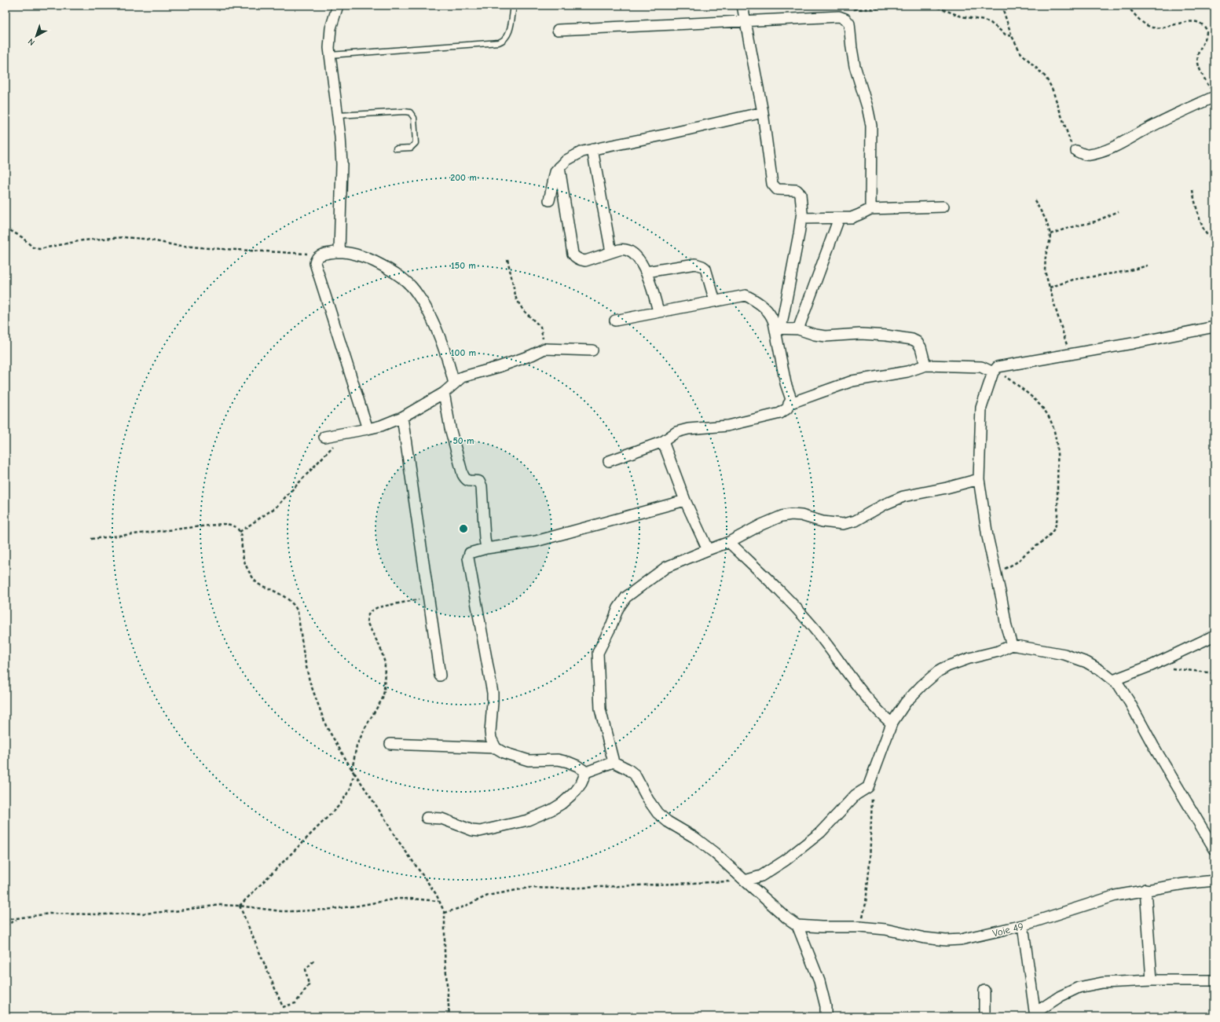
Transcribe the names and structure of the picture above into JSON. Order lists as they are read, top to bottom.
{
  "streets": {
    "street": ["Voie 49"]
  },
  "north": "bottom left",
  "rings": [
    "200 m",
    "150 m",
    "100 m",
    "50 m"
  ]
}
